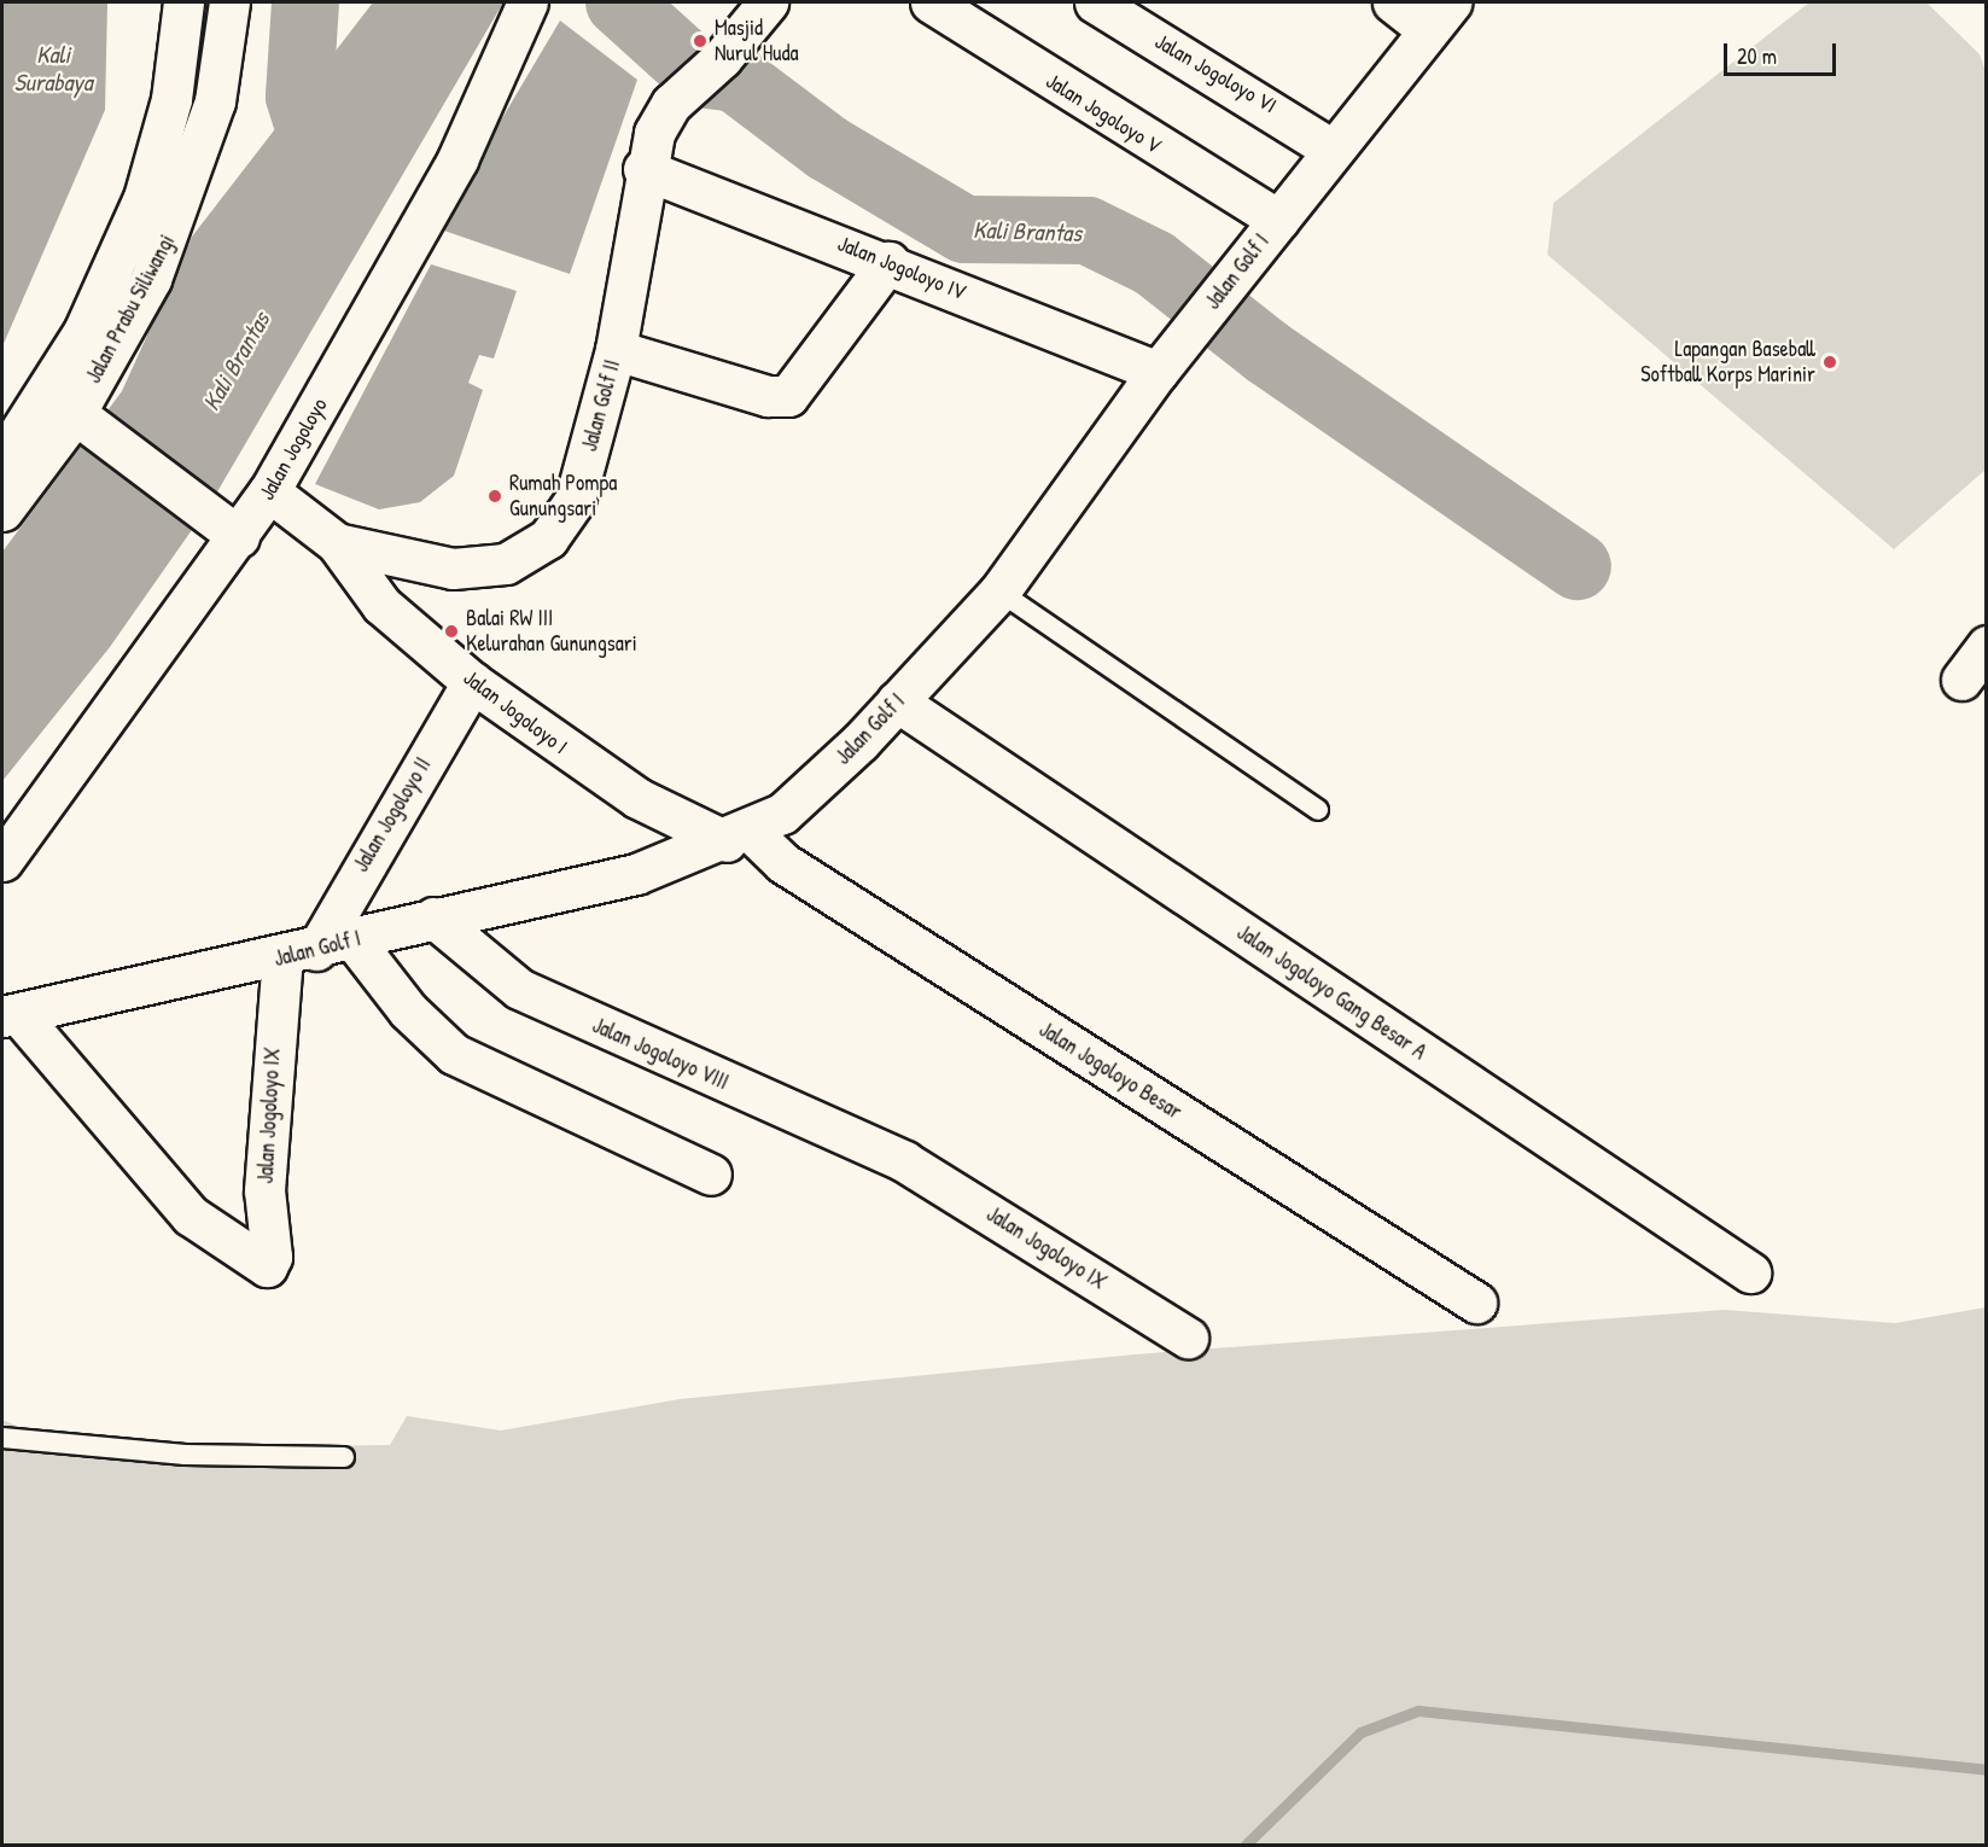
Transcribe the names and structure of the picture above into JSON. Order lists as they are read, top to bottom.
{
  "streets": {
    "street": [
      "Jalan Jogoloyo VI",
      "Jalan Jogoloyo V",
      "Jalan Jogoloyo IV",
      "Jalan Golf I",
      "Jalan Prabu Siliwangi",
      "Jalan Golf II",
      "Jalan Jogoloyo",
      "Jalan Jogoloyo I",
      "Jalan Jogoloyo II",
      "Jalan Jogoloyo Gang Besar A",
      "Jalan Jogoloyo VIII",
      "Jalan Jogoloyo Besar",
      "Jalan Jogoloyo IX"
    ]
  },
  "crossings": [
    ["Jalan Jogoloyo VI", "Jalan Golf I"],
    ["Jalan Jogoloyo V", "Jalan Golf I"],
    ["Jalan Jogoloyo IV", "Jalan Golf I"],
    ["Jalan Jogoloyo IV", "Jalan Golf II"],
    ["Jalan Golf I", "Jalan Jogoloyo I"],
    ["Jalan Golf I", "Jalan Jogoloyo II"],
    ["Jalan Golf I", "Jalan Jogoloyo Gang Besar A"],
    ["Jalan Golf I", "Jalan Jogoloyo VIII"],
    ["Jalan Golf I", "Jalan Jogoloyo Besar"],
    ["Jalan Golf I", "Jalan Jogoloyo IX"],
    ["Jalan Golf II", "Jalan Jogoloyo"],
    ["Jalan Golf II", "Jalan Jogoloyo I"],
    ["Jalan Jogoloyo I", "Jalan Jogoloyo II"],
    ["Jalan Jogoloyo I", "Jalan Jogoloyo Besar"],
    ["Jalan Jogoloyo II", "Jalan Jogoloyo IX"],
    ["Jalan Jogoloyo VIII", "Jalan Jogoloyo IX"]
  ],
  "water": ["Kali Surabaya", "Kali Brantas"],
  "places": [
    "Masjid Nurul Huda",
    "Lapangan Baseball Softball Korps Marinir",
    "Rumah Pompa Gunungsari",
    "Balai RW III Kelurahan Gunungsari"
  ],
  "scale_bar": "20 m"
}
